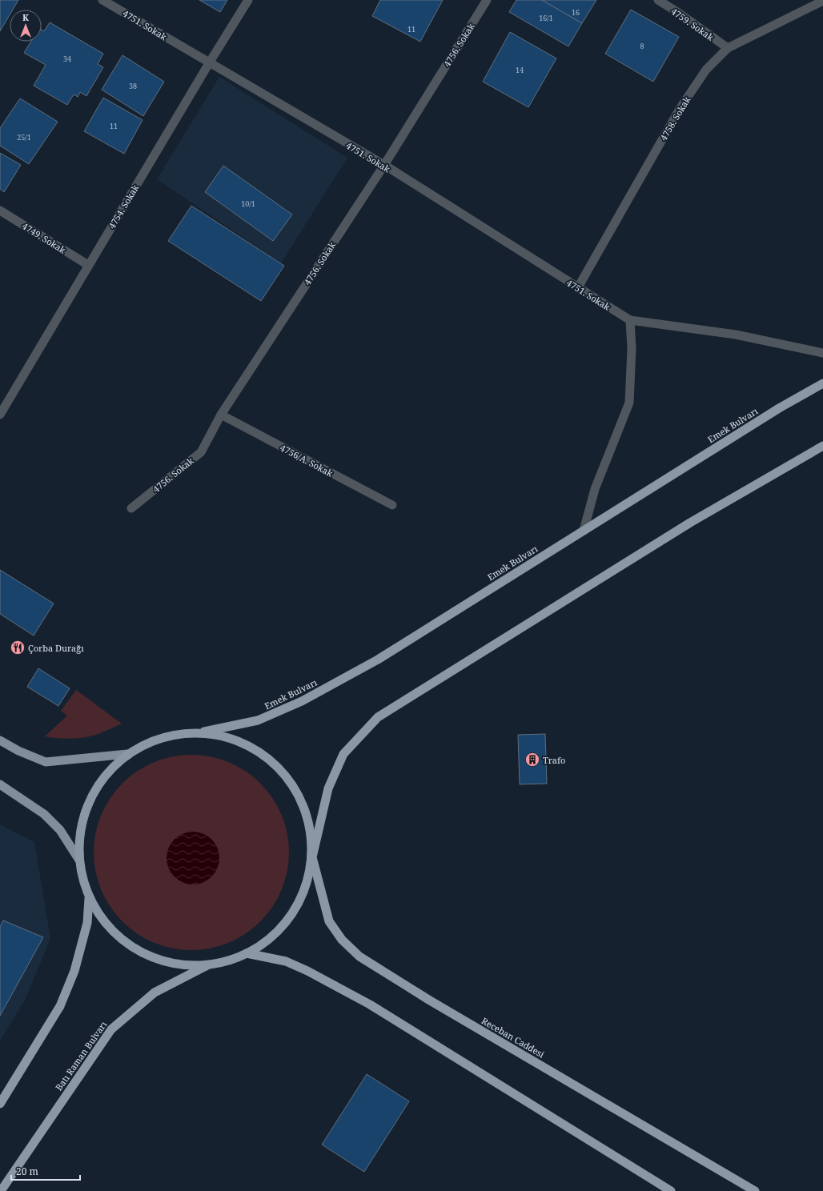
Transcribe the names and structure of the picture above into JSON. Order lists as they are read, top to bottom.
{
  "streets": {
    "highway": ["Emek Bulvarı", "Receban Caddesi", "Batı Raman Bulvarı"],
    "street": [
      "4759. Sokak",
      "4751. Sokak",
      "4756. Sokak",
      "4758. Sokak",
      "4754. Sokak",
      "4749. Sokak",
      "4756/A. Sokak"
    ]
  },
  "crossings": [
    ["4759. Sokak", "4758. Sokak"],
    ["4751. Sokak", "4756. Sokak"],
    ["4751. Sokak", "4758. Sokak"],
    ["4751. Sokak", "4754. Sokak"],
    ["4756. Sokak", "4756/A. Sokak"],
    ["4754. Sokak", "4749. Sokak"]
  ],
  "places": {
    "restaurant": ["Çorba Durağı"],
    "building": ["Trafo"]
  },
  "house_numbers": [
    "16",
    "16/1",
    "11",
    "8",
    "34",
    "14",
    "38",
    "11",
    "25/1",
    "10/1"
  ],
  "scale_bar": "20 m",
  "north": "top"
}
